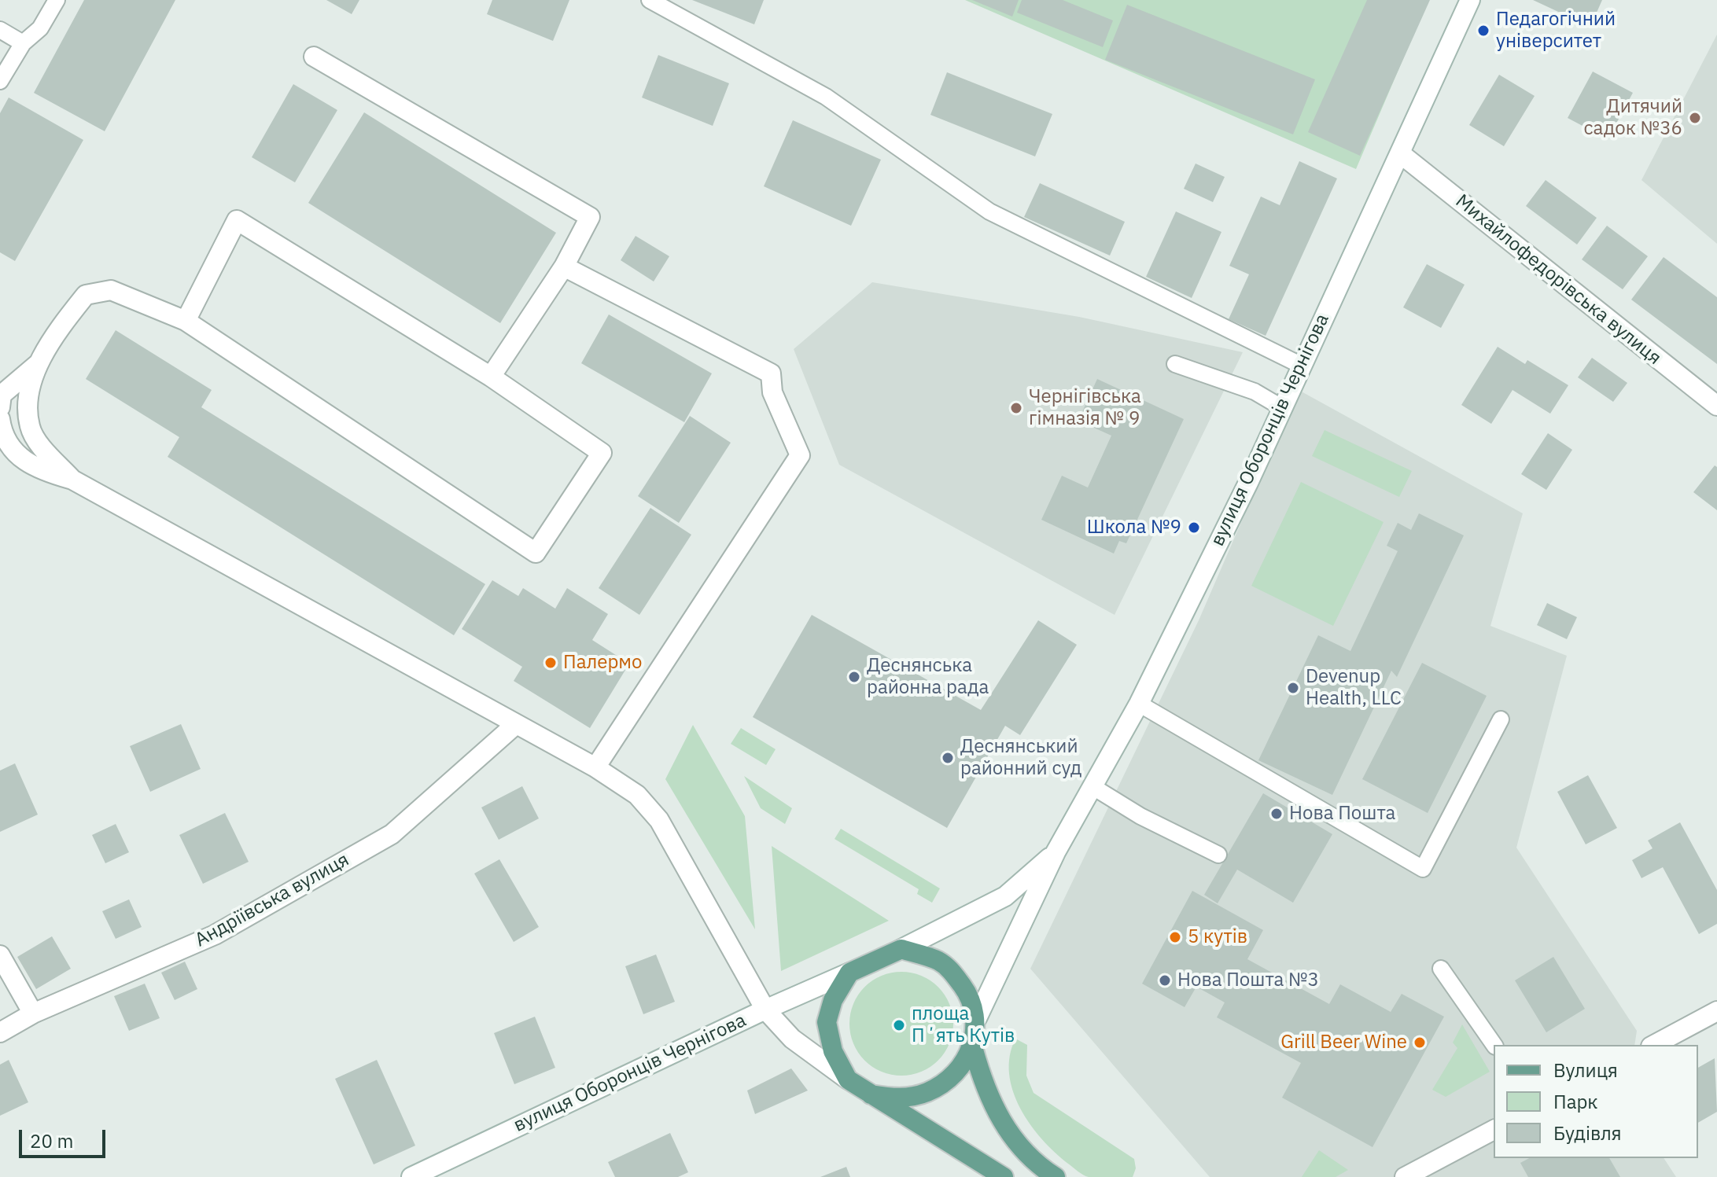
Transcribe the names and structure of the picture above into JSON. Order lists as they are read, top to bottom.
{
  "streets": {
    "street": ["Михайлофедорівська вулиця", "вулиця Оборонців Чернігова", "Андріївська вулиця"]
  },
  "crossings": [
    ["Михайлофедорівська вулиця", "вулиця Оборонців Чернігова"]
  ],
  "places": [
    "Педагогічний університет",
    "Дитячий садок №36",
    "Чернігівська гімназія № 9",
    "Школа №9",
    "Палермо",
    "Деснянська районна рада",
    "Devenup Health, LLC",
    "Деснянський районний суд",
    "Нова Пошта",
    "5 кутів",
    "Нова Пошта №3",
    "площа Пʼять Кутів",
    "Grill Beer Wine"
  ],
  "legend": ["Вулиця", "Парк", "Будівля"],
  "scale_bar": "20 m"
}
